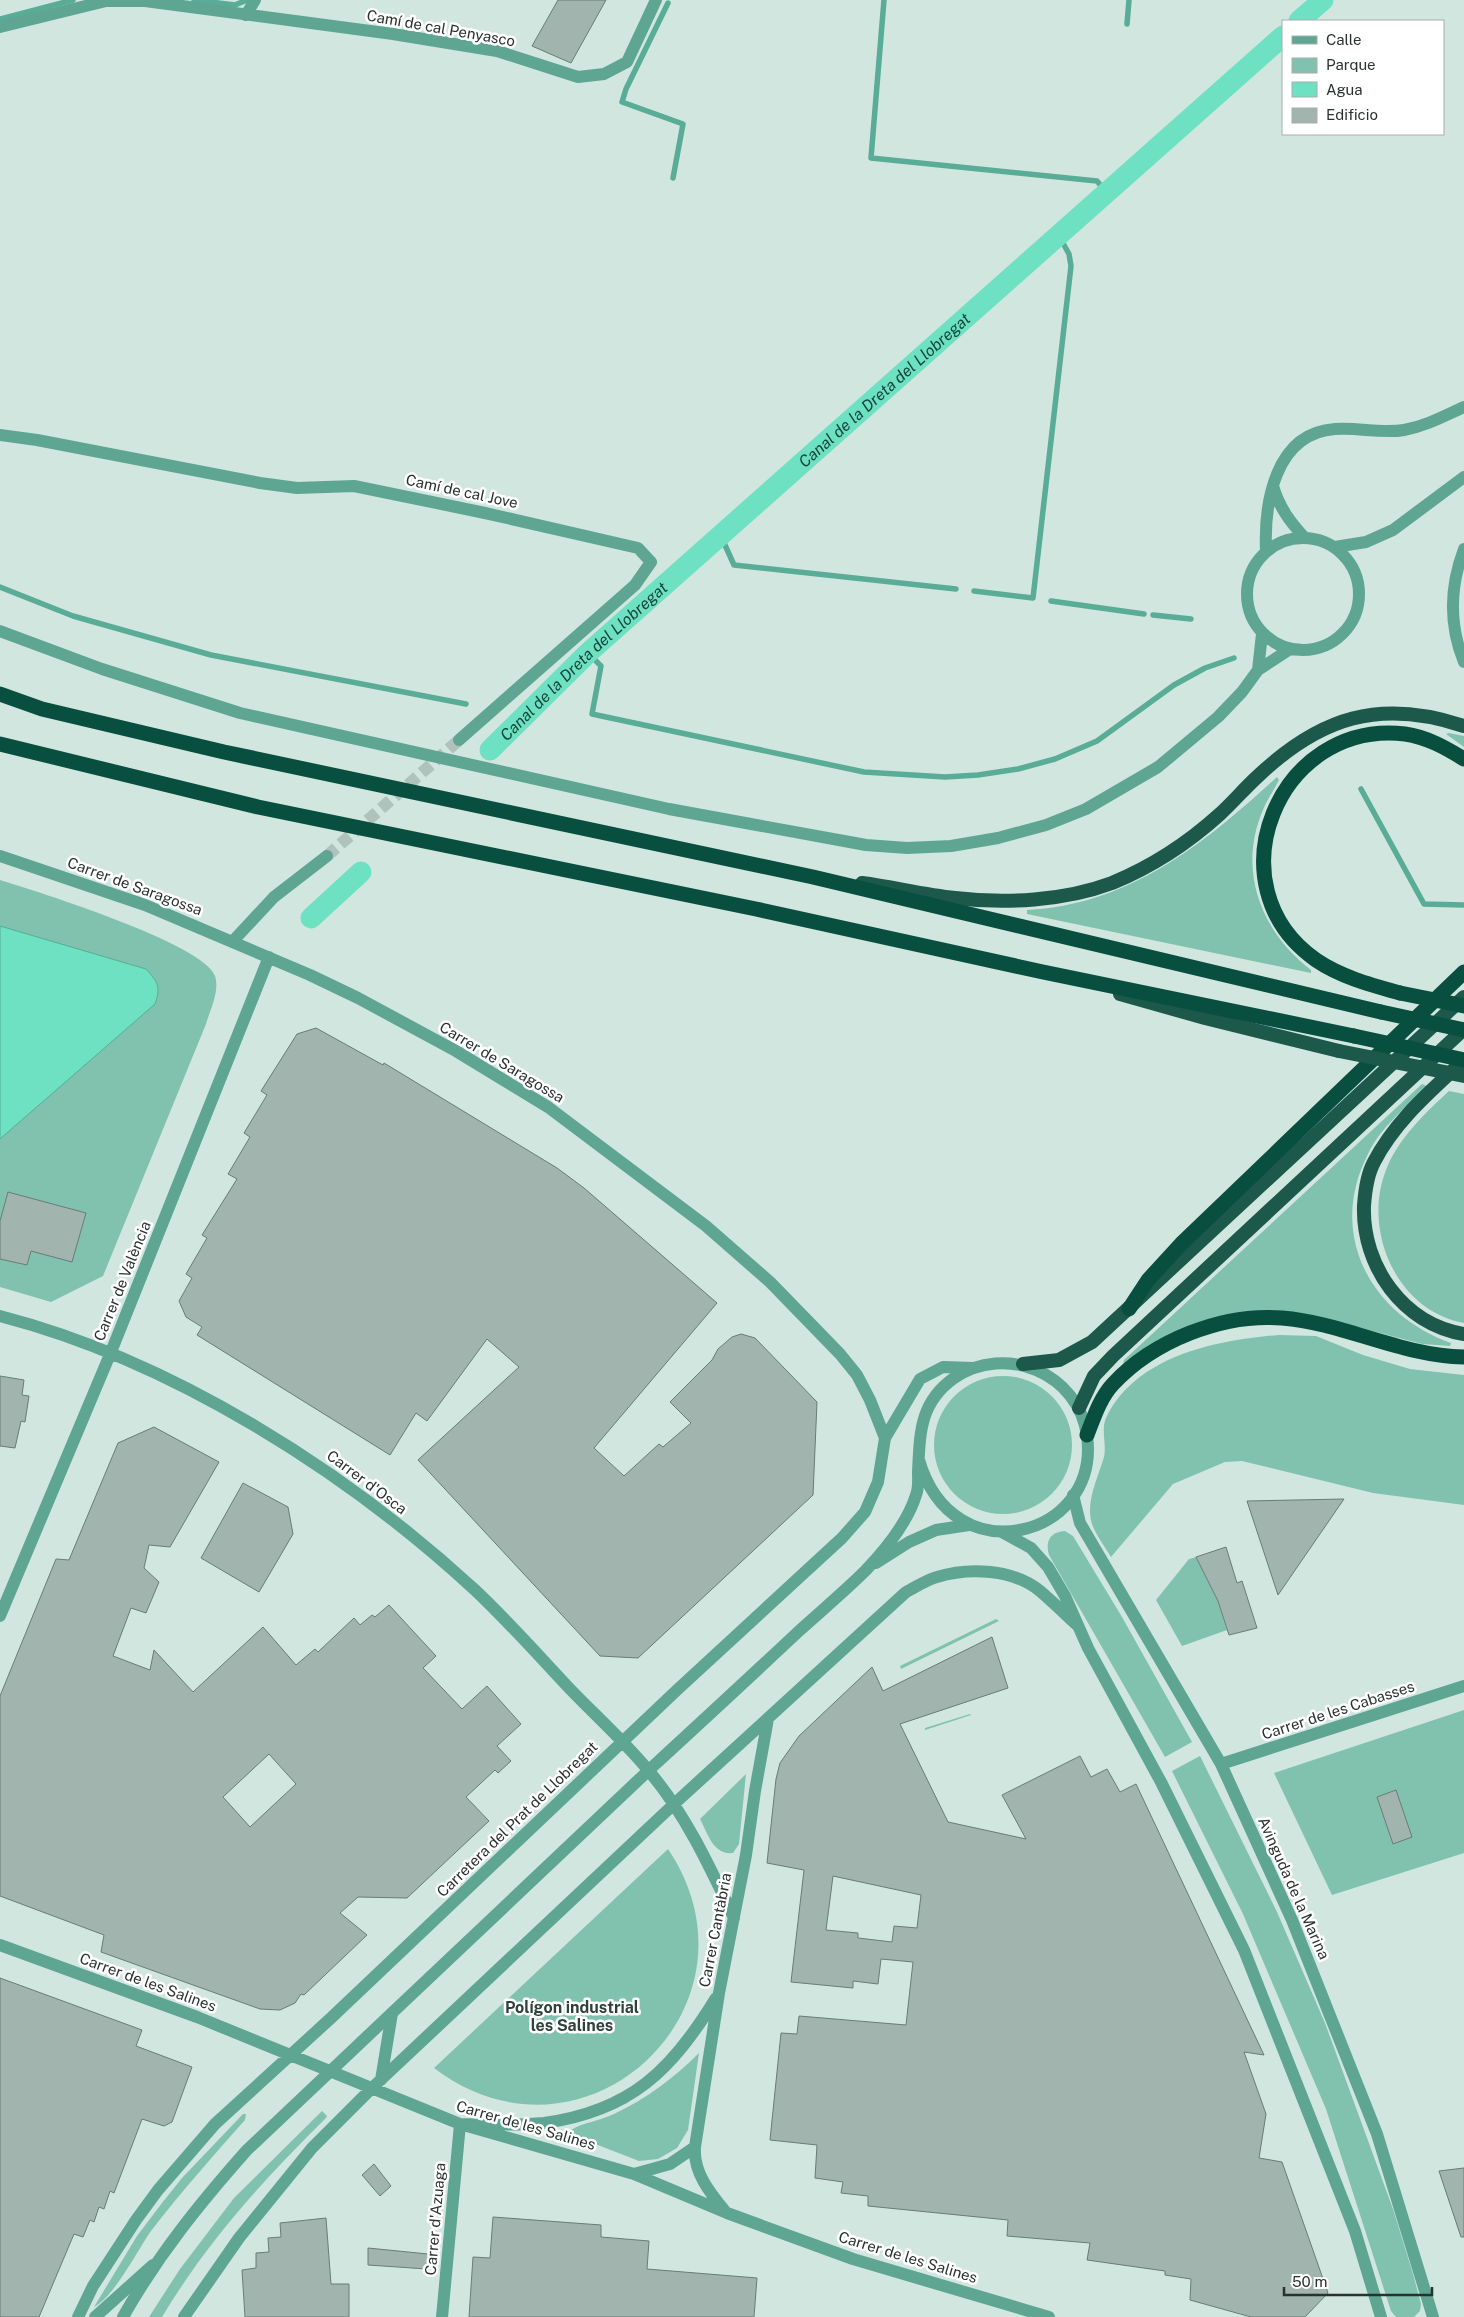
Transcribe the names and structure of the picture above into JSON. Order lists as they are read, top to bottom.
{
  "streets": {
    "street": [
      "Camí de cal Penyasco",
      "Camí de cal Jove",
      "Carrer de Saragossa",
      "Carrer de València",
      "Carrer d'Osca",
      "Carrer de les Cabasses",
      "Carretera del Prat de Llobregat",
      "Avinguda de la Marina",
      "Carrer Cantàbria",
      "Carrer de les Salines",
      "Carrer d'Azuaga"
    ]
  },
  "crossings": [
    ["Carrer de Saragossa", "Carrer de València"],
    ["Carrer de Saragossa", "Carretera del Prat de Llobregat"],
    ["Carrer de València", "Carrer d'Osca"],
    ["Carrer d'Osca", "Carretera del Prat de Llobregat"],
    ["Carrer d'Osca", "Carrer Cantàbria"],
    ["Carrer de les Cabasses", "Avinguda de la Marina"],
    ["Carretera del Prat de Llobregat", "Avinguda de la Marina"],
    ["Carretera del Prat de Llobregat", "Carrer de les Salines"],
    ["Carrer Cantàbria", "Carrer de les Salines"],
    ["Carrer de les Salines", "Carrer d'Azuaga"]
  ],
  "districts": ["Polígon industrial les Salines"],
  "water": ["Canal de la Dreta del Llobregat"],
  "legend": [
    "Calle",
    "Parque",
    "Agua",
    "Edificio"
  ],
  "scale_bar": "50 m"
}
